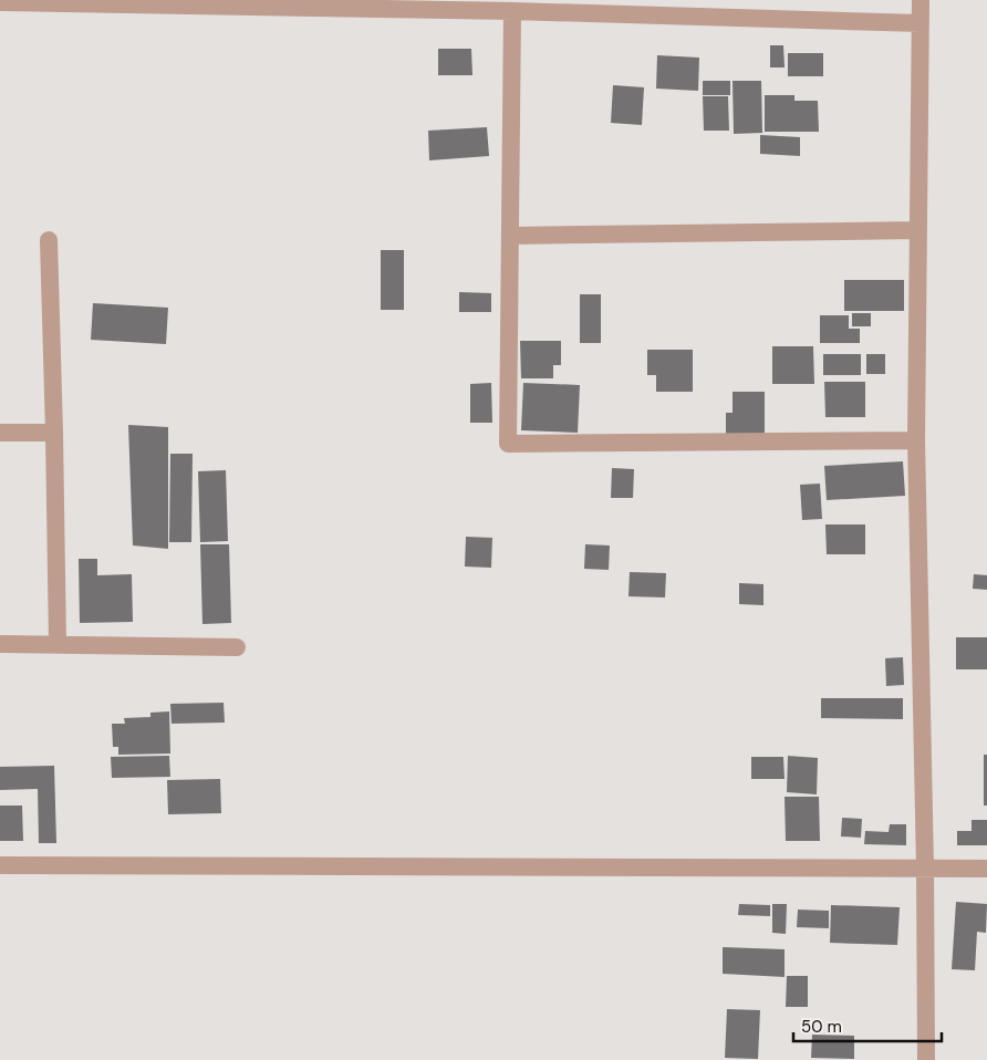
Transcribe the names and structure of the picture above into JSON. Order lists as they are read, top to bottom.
{
  "scale_bar": "50 m"
}
